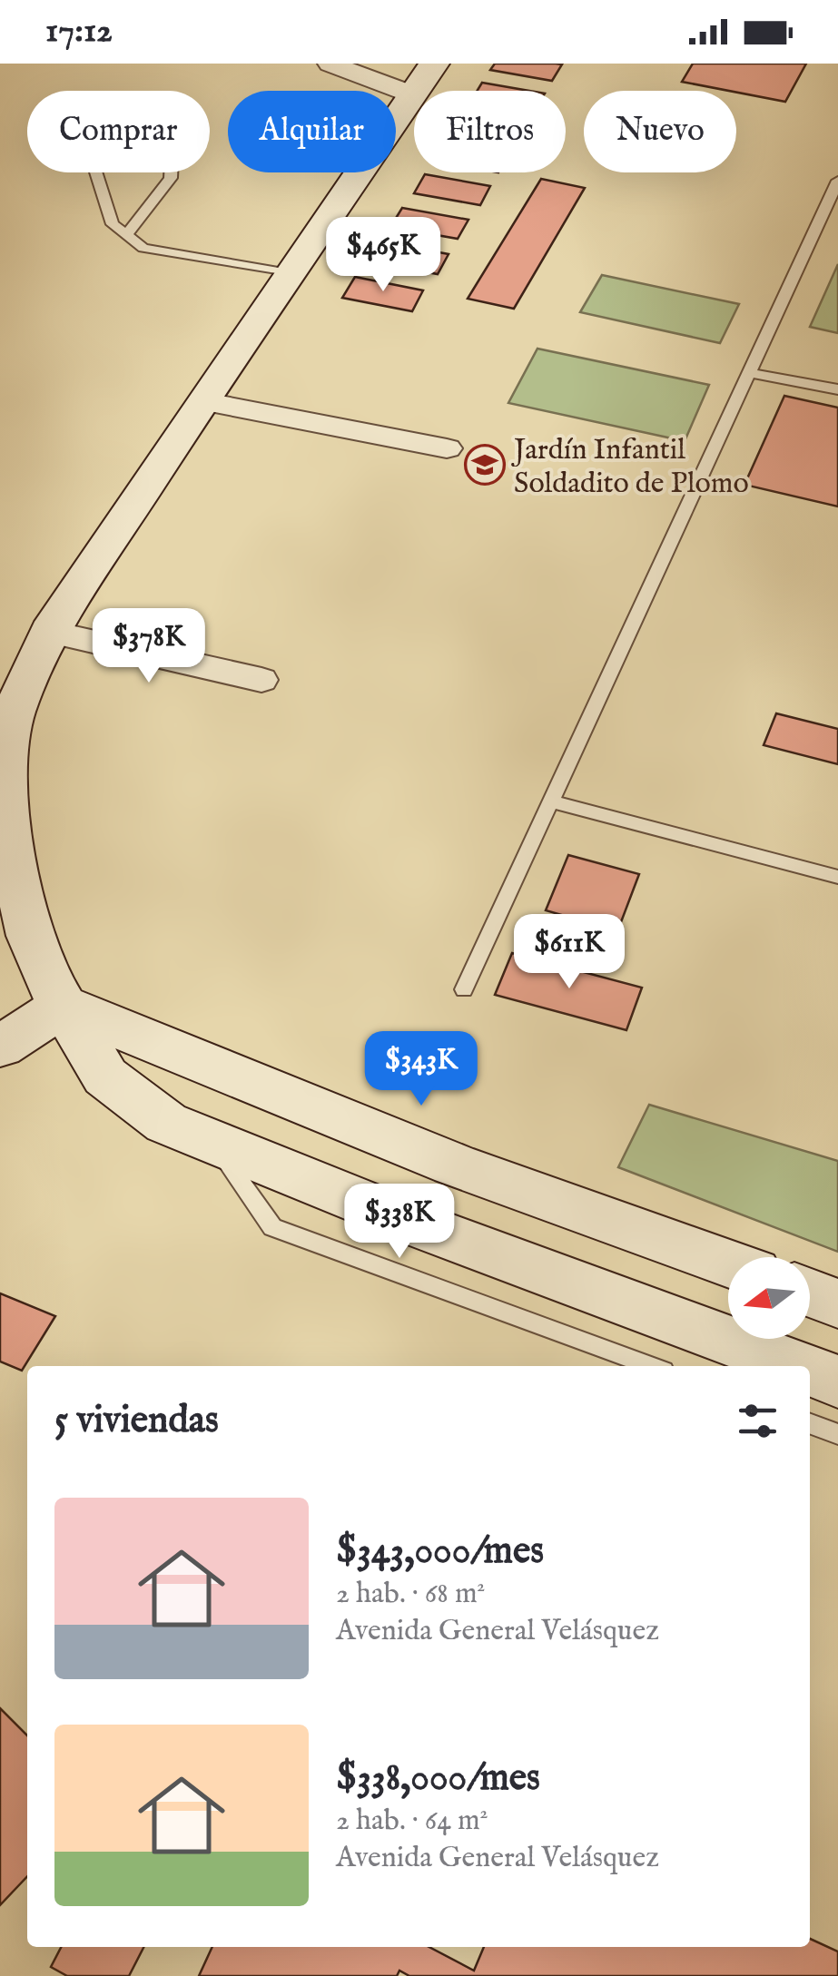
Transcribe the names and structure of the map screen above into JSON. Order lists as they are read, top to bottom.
{
  "places": {
    "school or university": ["Jardín Infantil Soldadito de Plomo"]
  },
  "north": "left",
  "page": {
    "status": "17:12",
    "chip": [
      "Comprar",
      "Alquilar",
      "Filtros",
      "Nuevo"
    ],
    "price": [
      "$465K",
      "$378K",
      "$611K",
      "$343K",
      "$338K"
    ],
    "heading": "5 viviendas",
    "list": [
      {
        "name": "$343,000/mes",
        "note": "2 hab. · 68 m² · Avenida General Velásquez"
      },
      {
        "name": "$338,000/mes",
        "note": "2 hab. · 64 m² · Avenida General Velásquez"
      }
    ]
  }
}
